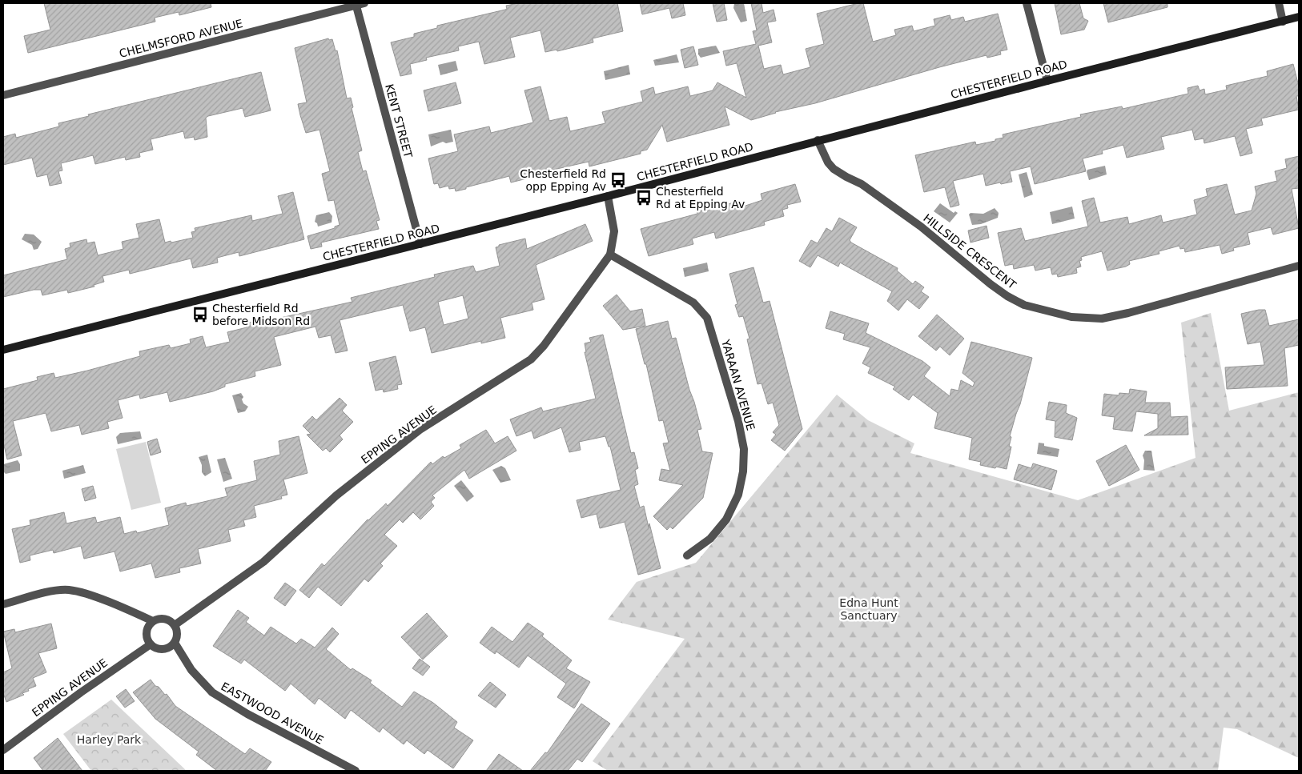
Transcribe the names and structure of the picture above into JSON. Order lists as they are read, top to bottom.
{
  "streets": {
    "street": [
      "CHELMSFORD AVENUE",
      "CHESTERFIELD ROAD",
      "KENT STREET",
      "HILLSIDE CRESCENT",
      "YARAAN AVENUE",
      "EPPING AVENUE",
      "EASTWOOD AVENUE"
    ]
  },
  "crossings": [
    ["CHELMSFORD AVENUE", "KENT STREET"],
    ["CHESTERFIELD ROAD", "KENT STREET"],
    ["CHESTERFIELD ROAD", "HILLSIDE CRESCENT"],
    ["CHESTERFIELD ROAD", "EPPING AVENUE"],
    ["YARAAN AVENUE", "EPPING AVENUE"],
    ["EPPING AVENUE", "EASTWOOD AVENUE"]
  ],
  "parks": ["Edna Hunt Sanctuary", "Harley Park"],
  "places": {
    "bus stop": ["Chesterfield Rd opp Epping Av", "Chesterfield Rd at Epping Av", "Chesterfield Rd before Midson Rd"]
  }
}
